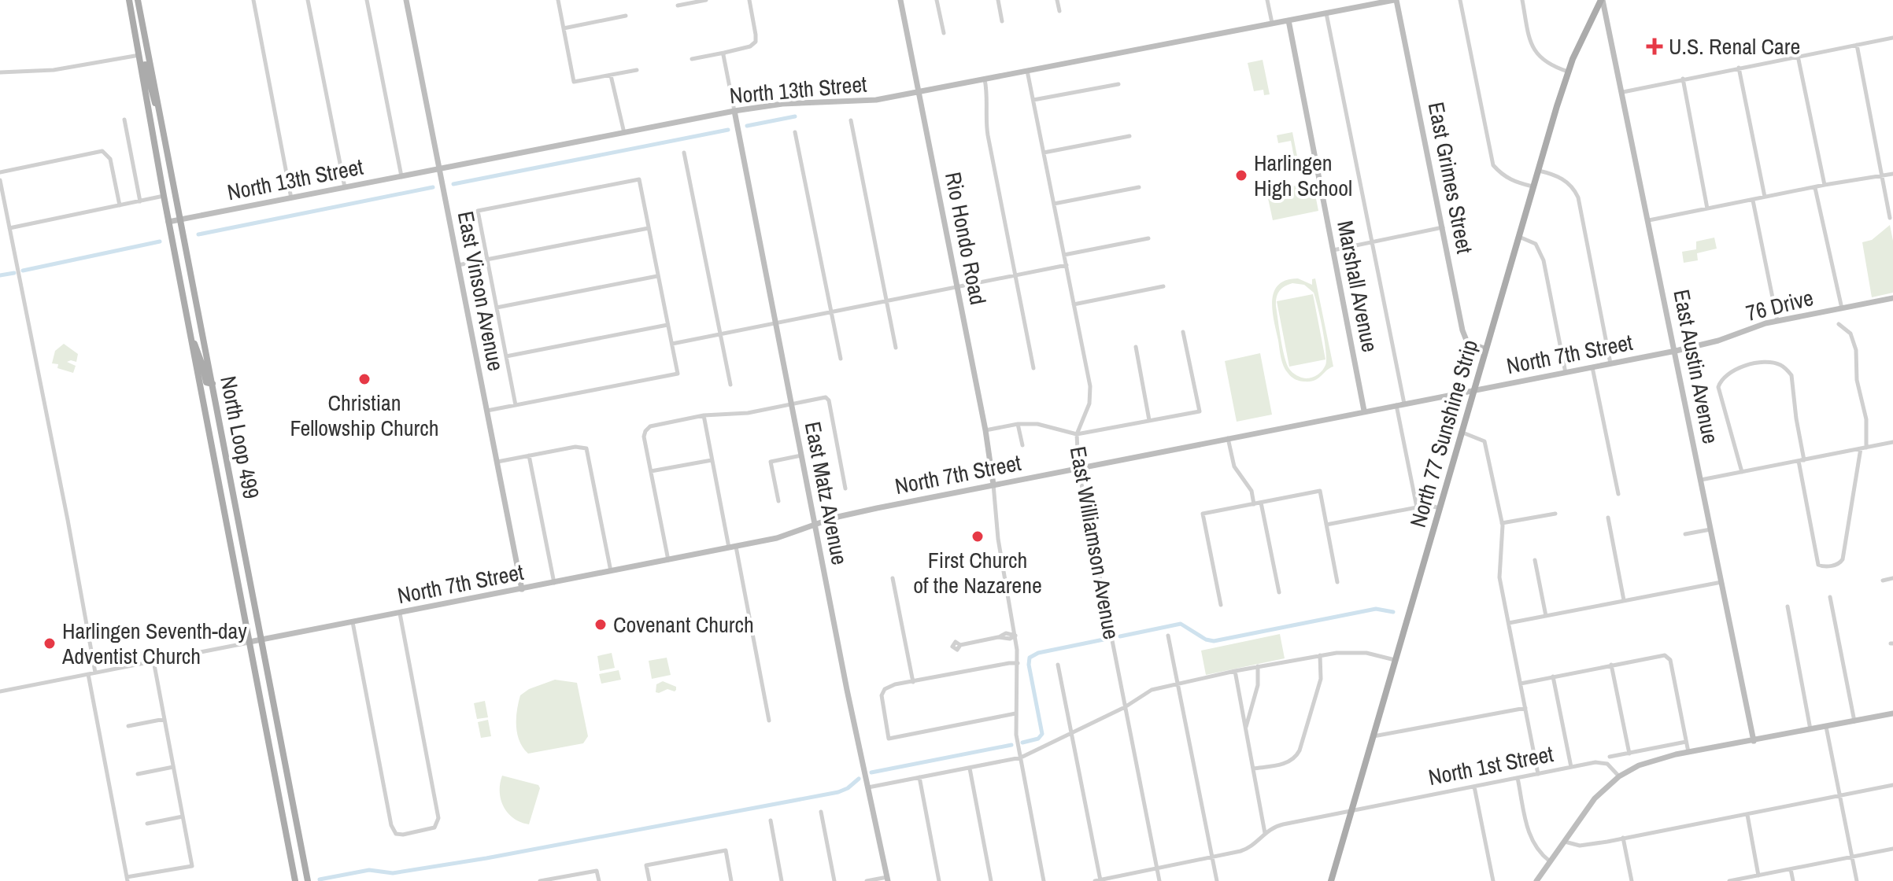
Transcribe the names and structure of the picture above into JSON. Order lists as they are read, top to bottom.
{
  "streets": {
    "main road": ["North 77 Sunshine Strip", "North Loop 499"],
    "street": [
      "North 13th Street",
      "East Grimes Street",
      "Rio Hondo Road",
      "Marshall Avenue",
      "East Vinson Avenue",
      "76 Drive",
      "North 7th Street",
      "East Austin Avenue",
      "East Matz Avenue",
      "East Williamson Avenue",
      "North 1st Street"
    ]
  },
  "crossings": [
    ["North 13th Street", "East Grimes Street"],
    ["North 13th Street", "Rio Hondo Road"],
    ["North 13th Street", "Marshall Avenue"],
    ["North 13th Street", "East Vinson Avenue"],
    ["North 13th Street", "North Loop 499"],
    ["North 13th Street", "East Matz Avenue"],
    ["North 13th Street", "East Williamson Avenue"],
    ["East Grimes Street", "North 77 Sunshine Strip"],
    ["Rio Hondo Road", "North 7th Street"],
    ["Marshall Avenue", "North 7th Street"],
    ["East Vinson Avenue", "North 7th Street"],
    ["76 Drive", "North 7th Street"],
    ["76 Drive", "East Austin Avenue"],
    ["North 7th Street", "East Austin Avenue"],
    ["North 7th Street", "North 77 Sunshine Strip"],
    ["North 7th Street", "North Loop 499"],
    ["North 7th Street", "East Matz Avenue"],
    ["North 7th Street", "East Williamson Avenue"],
    ["East Austin Avenue", "North 77 Sunshine Strip"],
    ["North 77 Sunshine Strip", "North 1st Street"],
    ["East Williamson Avenue", "North 1st Street"]
  ],
  "places": {
    "health": ["U.S. Renal Care"],
    "other": [
      "Harlingen High School",
      "Christian Fellowship Church",
      "First Church of the Nazarene",
      "Covenant Church",
      "Harlingen Seventh-day Adventist Church"
    ]
  }
}
